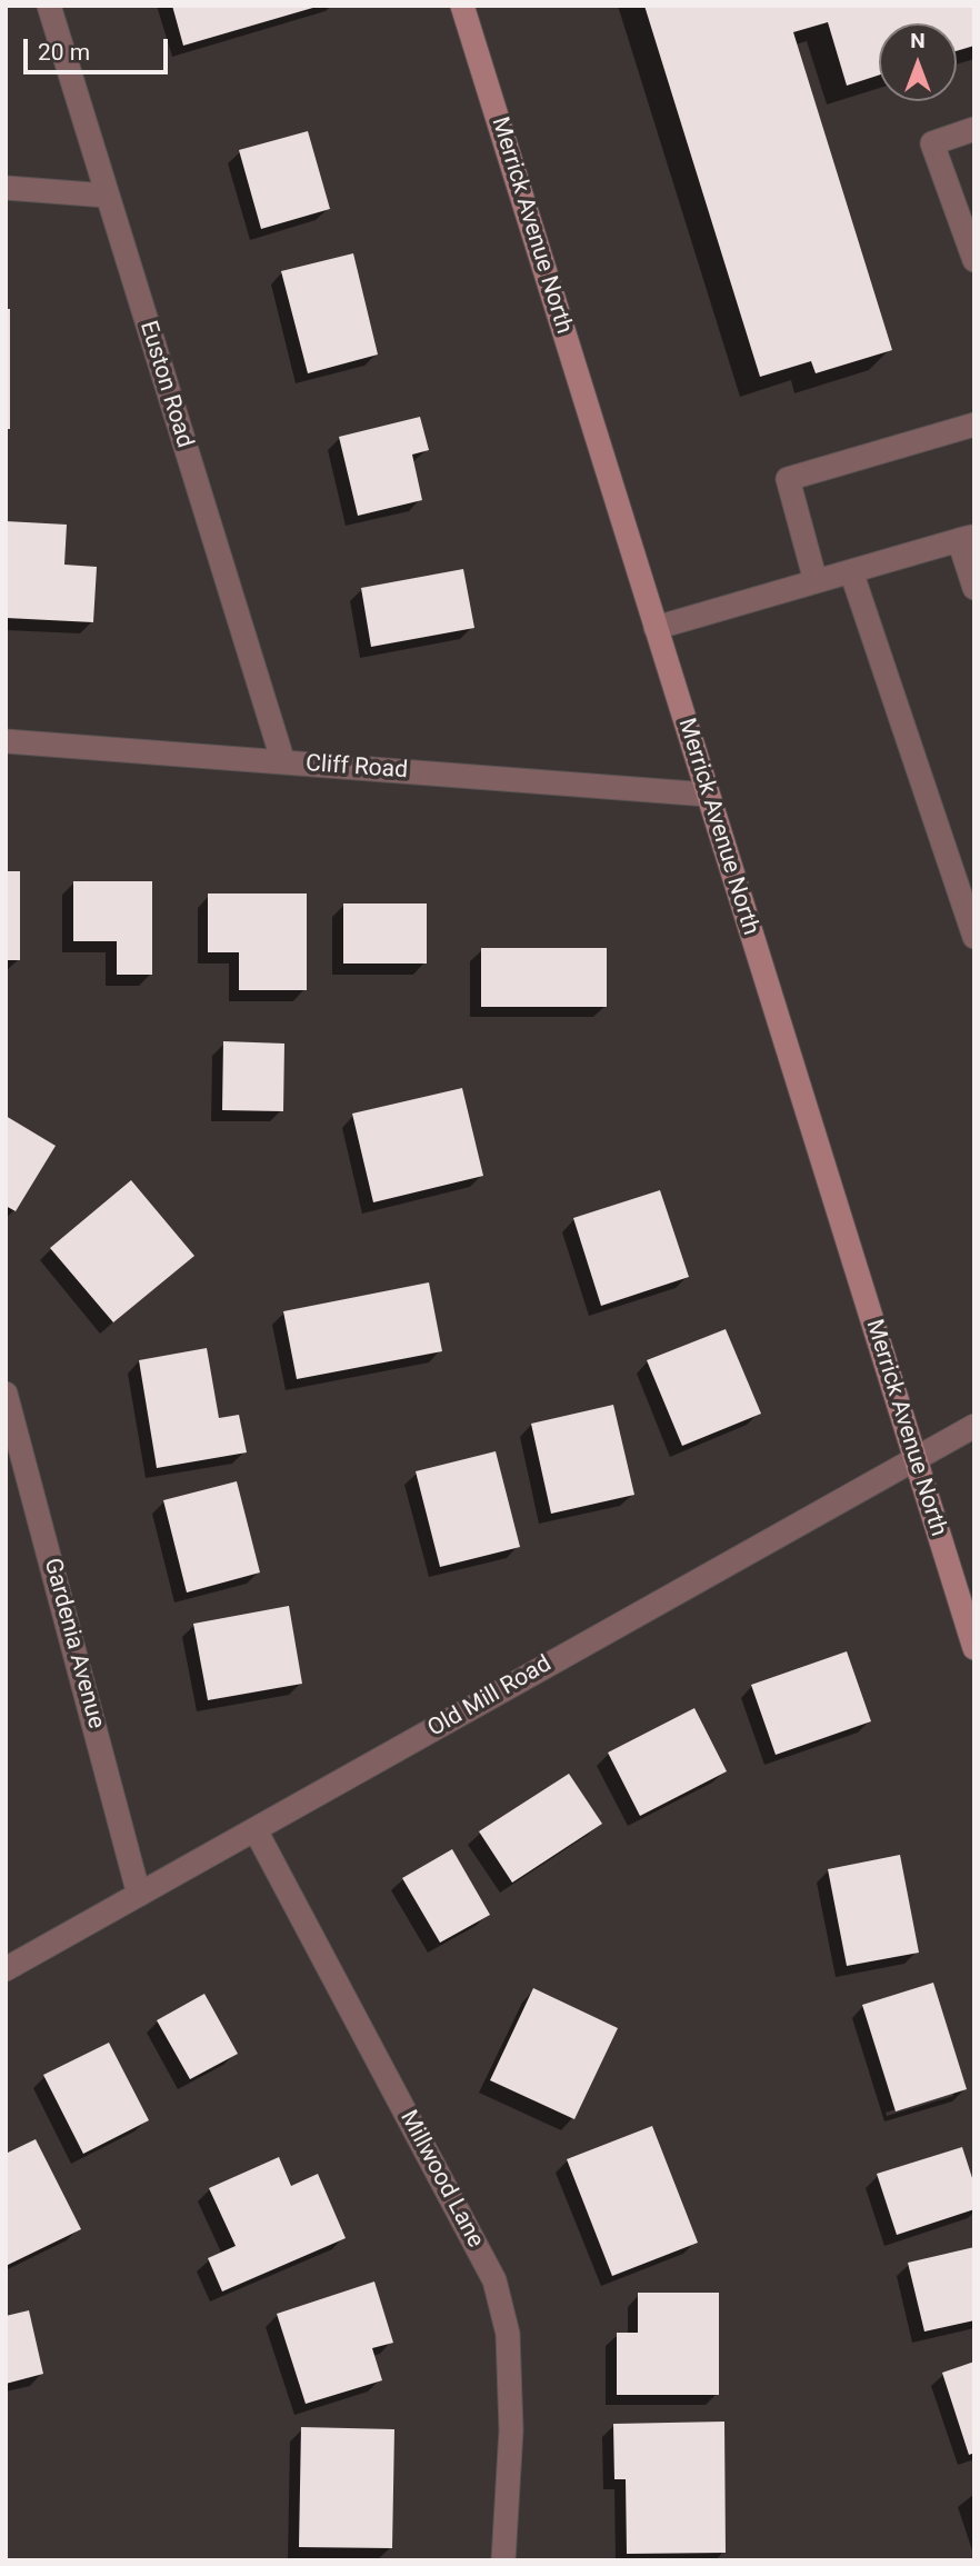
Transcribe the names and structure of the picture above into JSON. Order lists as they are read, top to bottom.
{
  "streets": {
    "main road": ["Merrick Avenue North"],
    "street": [
      "Euston Road",
      "Cliff Road",
      "Gardenia Avenue",
      "Old Mill Road",
      "Millwood Lane"
    ]
  },
  "crossings": [
    ["Merrick Avenue North", "Cliff Road"],
    ["Merrick Avenue North", "Old Mill Road"],
    ["Euston Road", "Cliff Road"],
    ["Gardenia Avenue", "Old Mill Road"],
    ["Old Mill Road", "Millwood Lane"]
  ],
  "scale_bar": "20 m",
  "north": "top"
}
